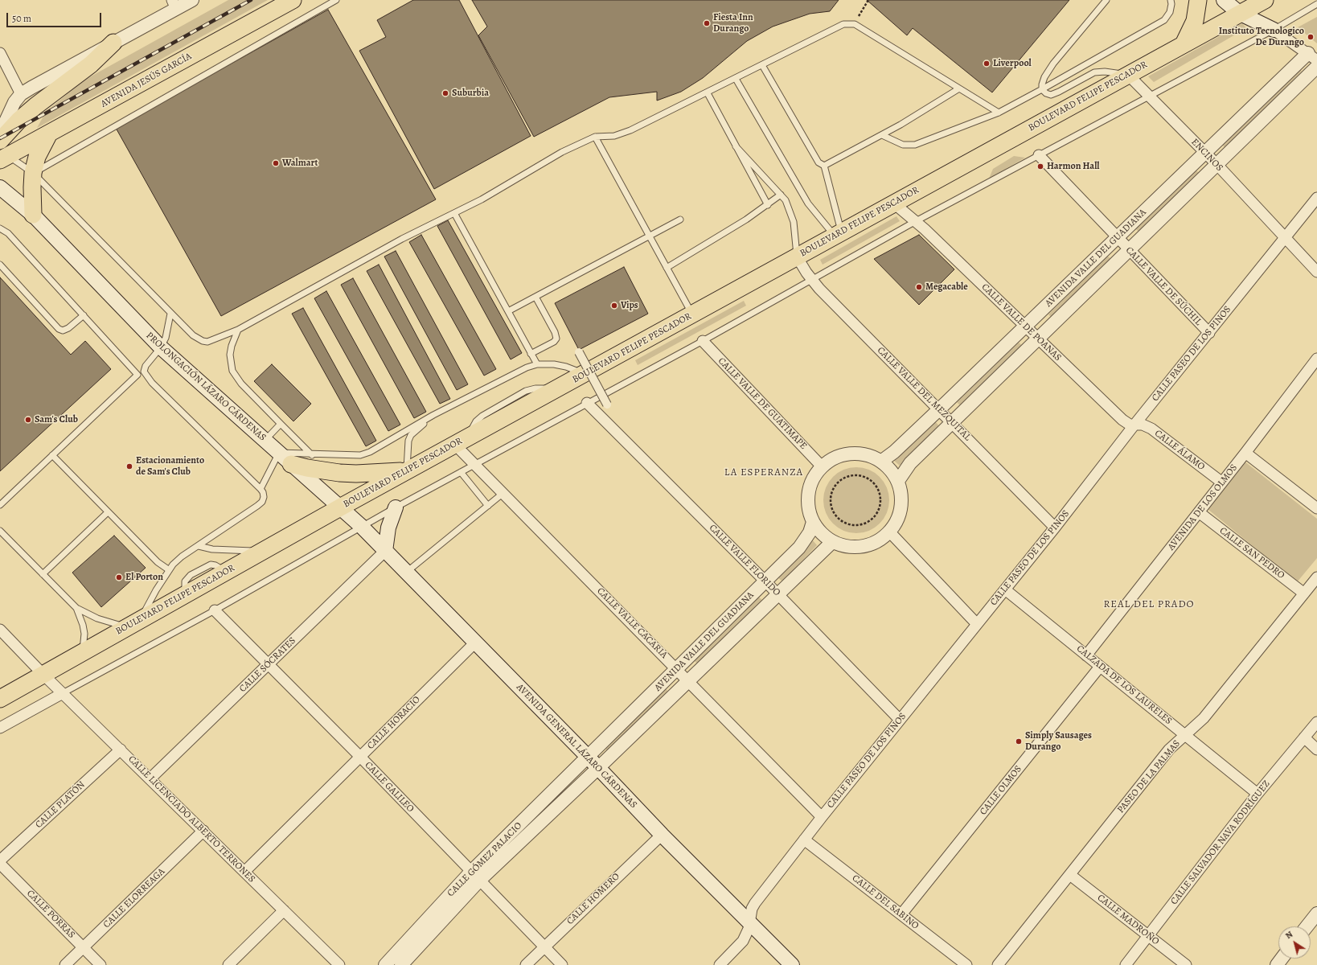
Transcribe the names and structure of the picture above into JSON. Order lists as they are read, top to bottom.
{
  "streets": {
    "main road": [
      "AVENIDA JESÚS GARCÍA",
      "BOULEVARD FELIPE PESCADOR",
      "PROLONGACIÓN LÁZARO CÁRDENAS",
      "AVENIDA GENERAL LÁZARO CÁRDENAS"
    ],
    "street": [
      "ENCINOS",
      "AVENIDA VALLE DEL GUADIANA",
      "CALLE VALLE DE SÚCHIL",
      "CALLE VALLE DE POANAS",
      "CALLE PASEO DE LOS PINOS",
      "CALLE VALLE DEL MEZQUITAL",
      "CALLE VALLE DE GUATIMAPE",
      "CALLE ÁLAMO",
      "AVENIDA DE LOS OLMOS",
      "CALLE SAN PEDRO",
      "CALLE VALLE FLORIDO",
      "CALLE VALLE CACARIA",
      "CALLE SÓCRATES",
      "CALZADA DE LOS LAURELES",
      "CALLE HORACIO",
      "PASEO DE LA PALMAS",
      "CALLE GALILEO",
      "CALLE OLMOS",
      "CALLE PLATÓN",
      "CALLE LICENCIADO ALBERTO TERRONES",
      "CALLE SALVADOR NAVA RODRÍGUEZ",
      "CALLE GÓMEZ PALACIO",
      "CALLE ELORREAGA",
      "CALLE HOMERO",
      "CALLE DEL SABINO",
      "CALLE PORRAS",
      "CALLE MADROÑO"
    ]
  },
  "crossings": [
    ["BOULEVARD FELIPE PESCADOR", "ENCINOS"],
    ["BOULEVARD FELIPE PESCADOR", "CALLE VALLE DE POANAS"],
    ["BOULEVARD FELIPE PESCADOR", "PROLONGACIÓN LÁZARO CÁRDENAS"],
    ["BOULEVARD FELIPE PESCADOR", "CALLE VALLE DEL MEZQUITAL"],
    ["BOULEVARD FELIPE PESCADOR", "CALLE VALLE CACARIA"],
    ["BOULEVARD FELIPE PESCADOR", "CALLE LICENCIADO ALBERTO TERRONES"],
    ["ENCINOS", "AVENIDA VALLE DEL GUADIANA"],
    ["ENCINOS", "CALLE PASEO DE LOS PINOS"],
    ["AVENIDA VALLE DEL GUADIANA", "CALLE VALLE DE SÚCHIL"],
    ["AVENIDA VALLE DEL GUADIANA", "CALLE VALLE DE POANAS"],
    ["AVENIDA VALLE DEL GUADIANA", "CALLE VALLE DEL MEZQUITAL"],
    ["AVENIDA VALLE DEL GUADIANA", "CALLE VALLE FLORIDO"],
    ["AVENIDA VALLE DEL GUADIANA", "CALLE VALLE CACARIA"],
    ["AVENIDA VALLE DEL GUADIANA", "AVENIDA GENERAL LÁZARO CÁRDENAS"],
    ["AVENIDA VALLE DEL GUADIANA", "CALLE GÓMEZ PALACIO"],
    ["CALLE VALLE DE SÚCHIL", "CALLE PASEO DE LOS PINOS"],
    ["CALLE VALLE DE POANAS", "CALLE PASEO DE LOS PINOS"],
    ["CALLE VALLE DE POANAS", "CALLE ÁLAMO"],
    ["CALLE PASEO DE LOS PINOS", "CALLE VALLE DEL MEZQUITAL"],
    ["CALLE PASEO DE LOS PINOS", "CALLE ÁLAMO"],
    ["CALLE PASEO DE LOS PINOS", "CALLE VALLE FLORIDO"],
    ["CALLE PASEO DE LOS PINOS", "CALLE VALLE CACARIA"],
    ["CALLE PASEO DE LOS PINOS", "CALZADA DE LOS LAURELES"],
    ["CALLE PASEO DE LOS PINOS", "AVENIDA GENERAL LÁZARO CÁRDENAS"],
    ["CALLE PASEO DE LOS PINOS", "CALLE DEL SABINO"],
    ["PROLONGACIÓN LÁZARO CÁRDENAS", "AVENIDA GENERAL LÁZARO CÁRDENAS"],
    ["CALLE ÁLAMO", "AVENIDA DE LOS OLMOS"],
    ["AVENIDA DE LOS OLMOS", "CALLE SAN PEDRO"],
    ["AVENIDA DE LOS OLMOS", "CALZADA DE LOS LAURELES"],
    ["CALLE SAN PEDRO", "PASEO DE LA PALMAS"],
    ["CALLE SÓCRATES", "AVENIDA GENERAL LÁZARO CÁRDENAS"],
    ["CALLE SÓCRATES", "CALLE GALILEO"],
    ["CALLE SÓCRATES", "CALLE LICENCIADO ALBERTO TERRONES"],
    ["CALZADA DE LOS LAURELES", "PASEO DE LA PALMAS"],
    ["CALZADA DE LOS LAURELES", "CALLE OLMOS"],
    ["CALZADA DE LOS LAURELES", "CALLE SALVADOR NAVA RODRÍGUEZ"],
    ["CALLE HORACIO", "AVENIDA GENERAL LÁZARO CÁRDENAS"],
    ["CALLE HORACIO", "CALLE GALILEO"],
    ["CALLE HORACIO", "CALLE LICENCIADO ALBERTO TERRONES"],
    ["AVENIDA GENERAL LÁZARO CÁRDENAS", "CALLE GÓMEZ PALACIO"],
    ["AVENIDA GENERAL LÁZARO CÁRDENAS", "CALLE HOMERO"],
    ["PASEO DE LA PALMAS", "CALLE MADROÑO"],
    ["CALLE GALILEO", "CALLE GÓMEZ PALACIO"],
    ["CALLE GALILEO", "CALLE HOMERO"],
    ["CALLE OLMOS", "CALLE DEL SABINO"],
    ["CALLE PLATÓN", "CALLE LICENCIADO ALBERTO TERRONES"],
    ["CALLE LICENCIADO ALBERTO TERRONES", "CALLE ELORREAGA"],
    ["CALLE SALVADOR NAVA RODRÍGUEZ", "CALLE MADROÑO"],
    ["CALLE ELORREAGA", "CALLE PORRAS"]
  ],
  "districts": ["LA ESPERANZA", "REAL DEL PRADO"],
  "places": [
    "Fiesta Inn Durango",
    "Instituto Tecnologico De Durango",
    "Liverpool",
    "Suburbia",
    "Walmart",
    "Harmon Hall",
    "Megacable",
    "Vips",
    "Sam's Club",
    "Estacionamiento de Sam's Club",
    "El Porton",
    "Simply Sausages Durango"
  ],
  "scale_bar": "50 m",
  "north": "top left"
}
